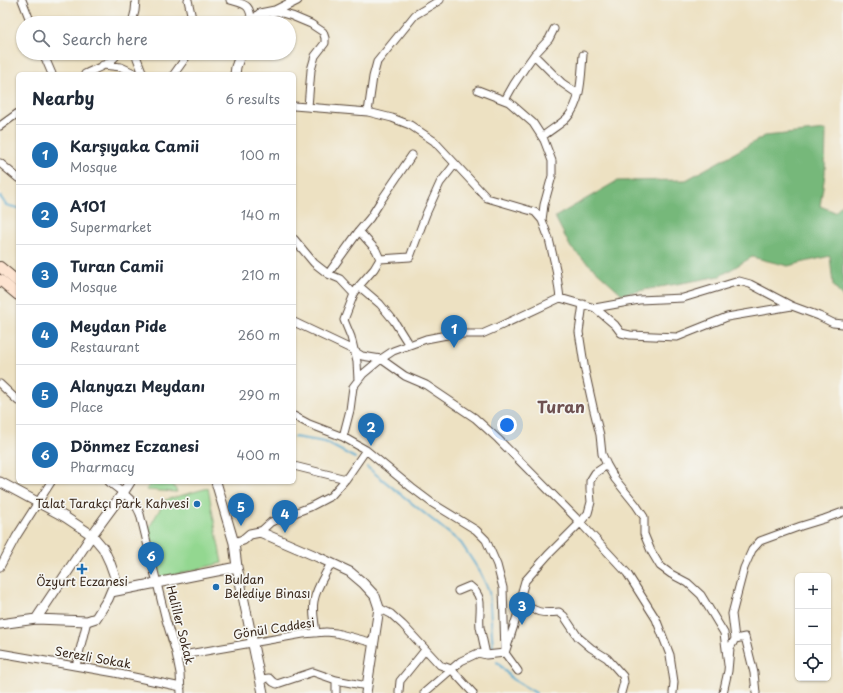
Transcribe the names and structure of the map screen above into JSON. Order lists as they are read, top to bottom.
{
  "streets": {
    "street": ["Haliller Sokak", "Gönül Caddesi", "Serezli Sokak"]
  },
  "crossings": [
    ["Haliller Sokak", "Gönül Caddesi"],
    ["Haliller Sokak", "Serezli Sokak"]
  ],
  "districts": ["Turan"],
  "places": {
    "other": ["Talat Tarakçı Park Kahvesi", "Buldan Belediye Binası"],
    "health": ["Özyurt Eczanesi"]
  },
  "page": {
    "search": "Search here",
    "heading": ["Nearby", "6 results"],
    "list": [
      {
        "mark": "1",
        "name": "Karşıyaka Camii",
        "note": "Mosque",
        "value": "100 m"
      },
      {
        "mark": "2",
        "name": "A101",
        "note": "Supermarket",
        "value": "140 m"
      },
      {
        "mark": "3",
        "name": "Turan Camii",
        "note": "Mosque",
        "value": "210 m"
      },
      {
        "mark": "4",
        "name": "Meydan Pide",
        "note": "Restaurant",
        "value": "260 m"
      },
      {
        "mark": "5",
        "name": "Alanyazı Meydanı",
        "note": "Place",
        "value": "290 m"
      },
      {
        "mark": "6",
        "name": "Dönmez Eczanesi",
        "note": "Pharmacy",
        "value": "400 m"
      }
    ],
    "pins": [
      "1",
      "2",
      "5",
      "4",
      "6",
      "3"
    ],
    "map_buttons": ["+", "−"]
  }
}
